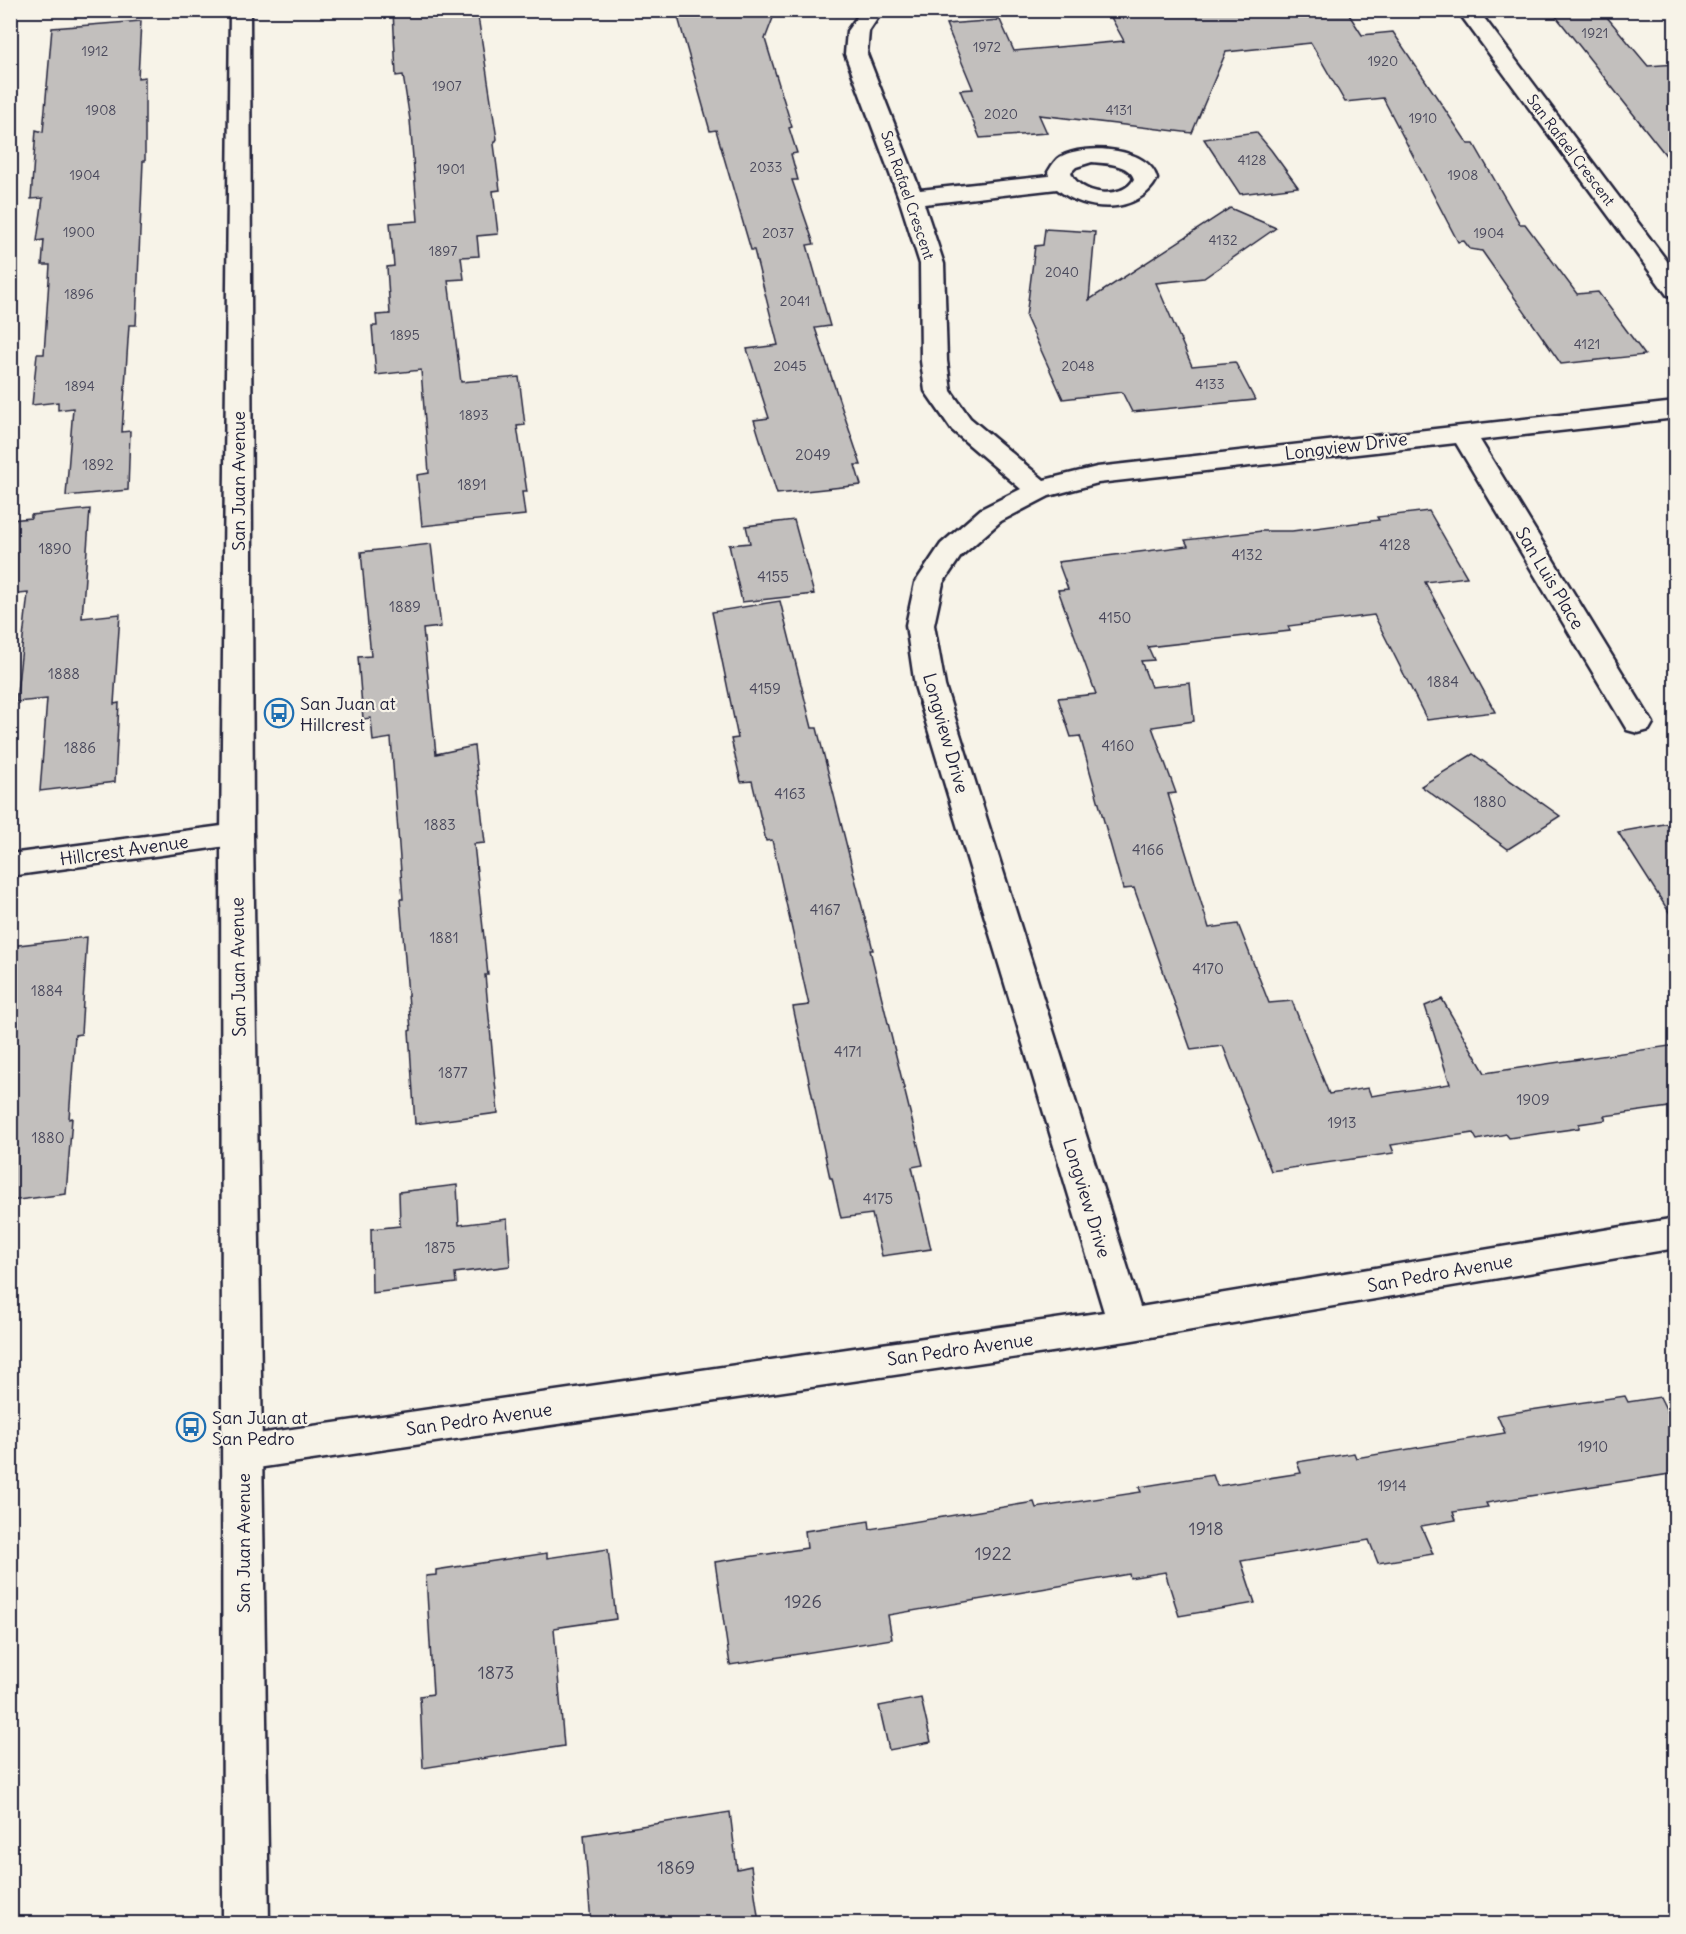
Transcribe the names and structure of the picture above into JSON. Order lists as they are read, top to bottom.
{
  "streets": {
    "street": [
      "San Rafael Crescent",
      "Longview Drive",
      "San Juan Avenue",
      "San Luis Place",
      "Hillcrest Avenue",
      "San Pedro Avenue"
    ]
  },
  "crossings": [
    ["San Rafael Crescent", "Longview Drive"],
    ["Longview Drive", "San Luis Place"],
    ["Longview Drive", "San Pedro Avenue"],
    ["San Juan Avenue", "Hillcrest Avenue"],
    ["San Juan Avenue", "San Pedro Avenue"]
  ],
  "places": {
    "bus stop": ["San Juan at Hillcrest", "San Juan at San Pedro"]
  },
  "house_numbers": [
    "1921",
    "1972",
    "1912",
    "1920",
    "1907",
    "1908",
    "4131",
    "2020",
    "1910",
    "4128",
    "2033",
    "1901",
    "1904",
    "1908",
    "1900",
    "2037",
    "1904",
    "4132",
    "1897",
    "2040",
    "1896",
    "2041",
    "1895",
    "4121",
    "2045",
    "2048",
    "4133",
    "1894",
    "1893",
    "2049",
    "1892",
    "1891",
    "4128",
    "1890",
    "4132",
    "4155",
    "1889",
    "4150",
    "1888",
    "1884",
    "4159",
    "4160",
    "1886",
    "4163",
    "1880",
    "1883",
    "4166",
    "4167",
    "1881",
    "4170",
    "1884",
    "4171",
    "1877",
    "1909",
    "1913",
    "1880",
    "4175",
    "1875",
    "1910",
    "1914",
    "1918",
    "1922",
    "1926",
    "1873",
    "1869"
  ]
}
